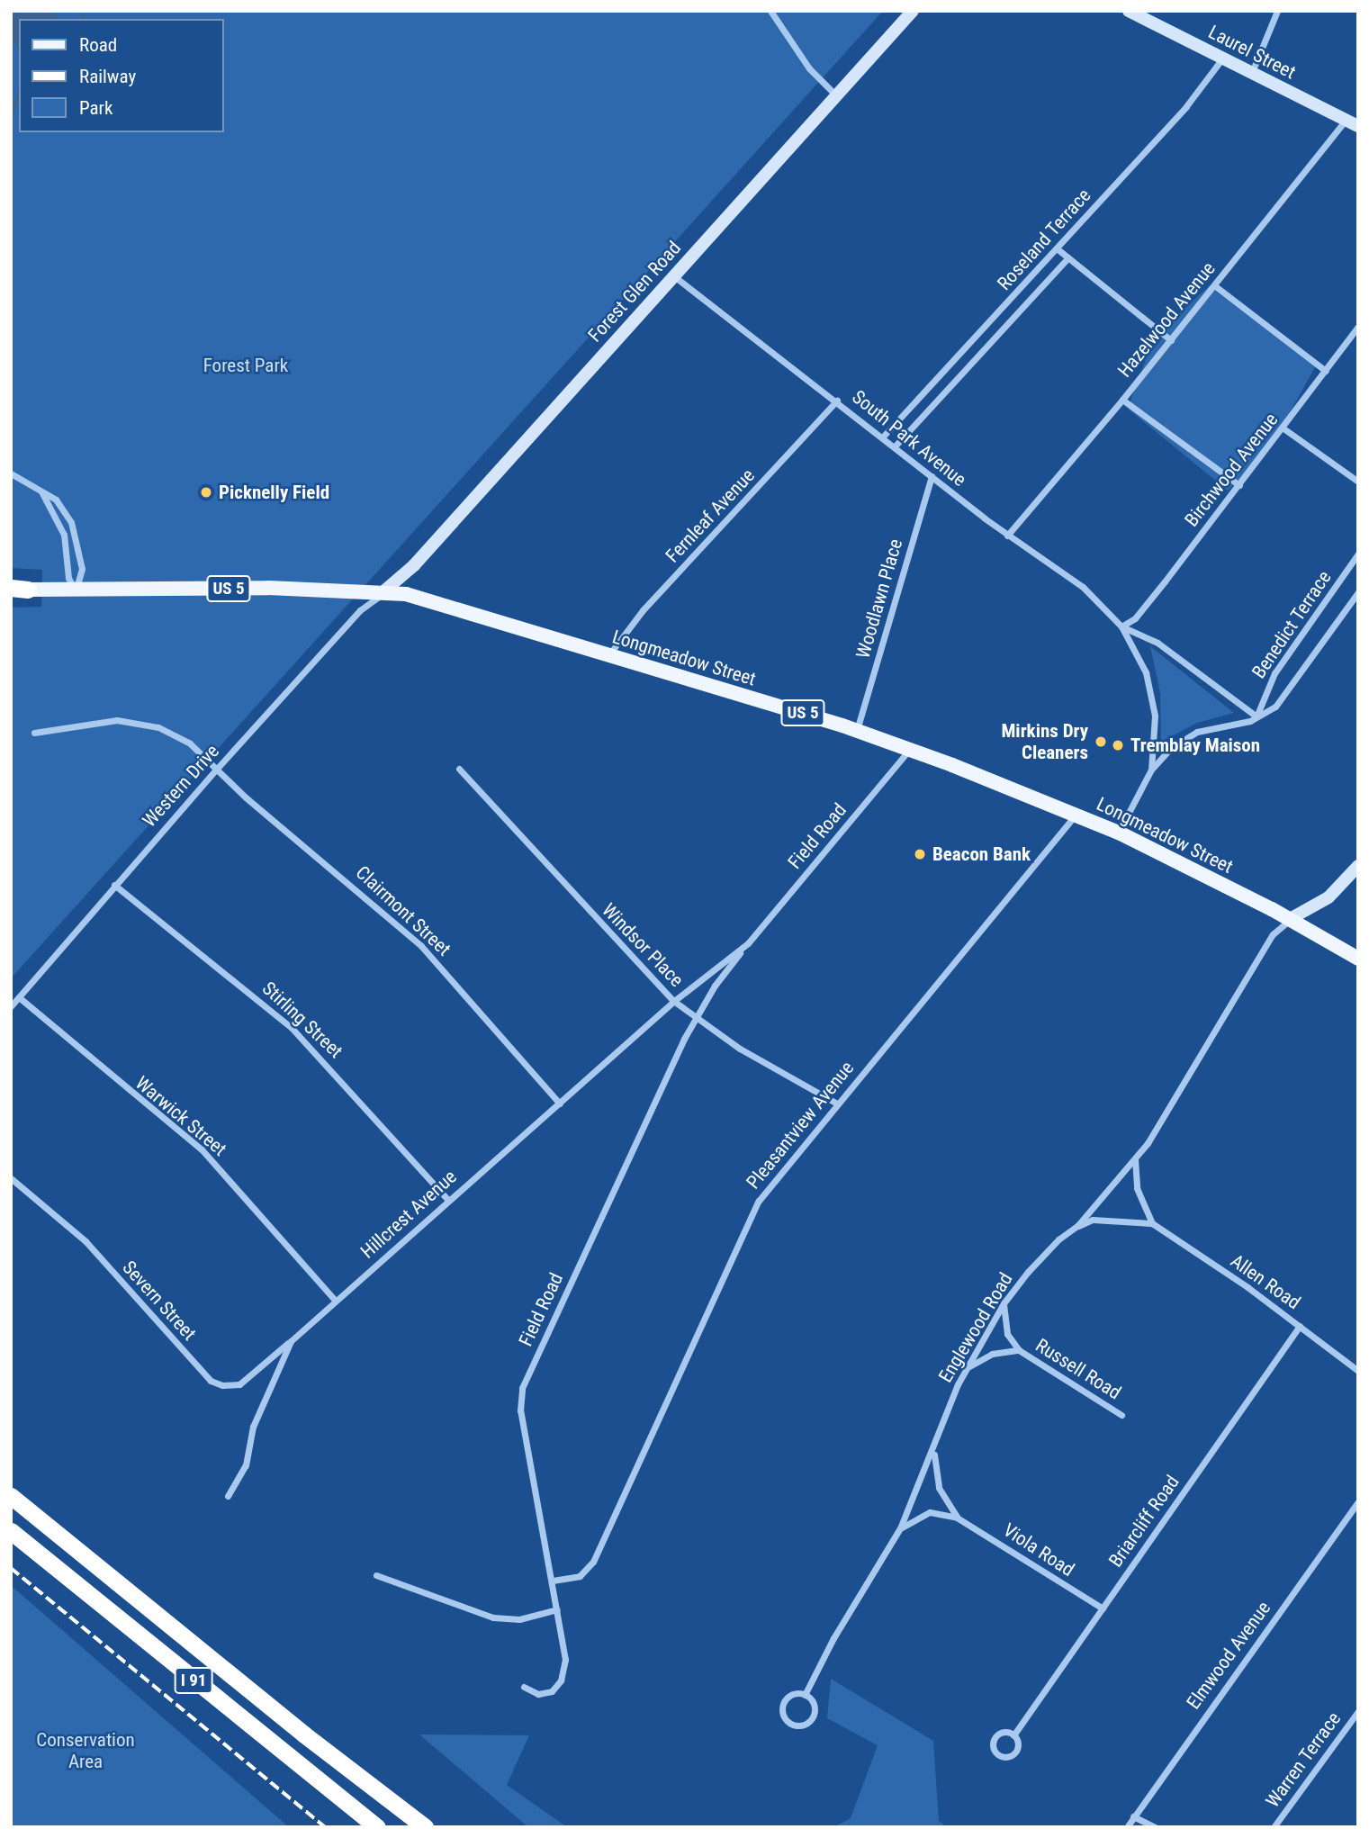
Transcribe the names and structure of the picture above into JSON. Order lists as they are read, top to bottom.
{
  "streets": {
    "highway": ["I 91"],
    "main road": ["US 5", "Longmeadow Street"],
    "street": [
      "Laurel Street",
      "Roseland Terrace",
      "Forest Glen Road",
      "Hazelwood Avenue",
      "South Park Avenue",
      "Birchwood Avenue",
      "Fernleaf Avenue",
      "Woodlawn Place",
      "Benedict Terrace",
      "Western Drive",
      "Field Road",
      "Clairmont Street",
      "Windsor Place",
      "Stirling Street",
      "Warwick Street",
      "Pleasantview Avenue",
      "Hillcrest Avenue",
      "Allen Road",
      "Severn Street",
      "Englewood Road",
      "Russell Road",
      "Briarcliff Road",
      "Viola Road",
      "Elmwood Avenue",
      "Warren Terrace"
    ]
  },
  "crossings": [
    ["Laurel Street", "Roseland Terrace"],
    ["Laurel Street", "Hazelwood Avenue"],
    ["Roseland Terrace", "South Park Avenue"],
    ["Forest Glen Road", "South Park Avenue"],
    ["Forest Glen Road", "Longmeadow Street"],
    ["Forest Glen Road", "Western Drive"],
    ["Hazelwood Avenue", "South Park Avenue"],
    ["South Park Avenue", "Birchwood Avenue"],
    ["South Park Avenue", "Fernleaf Avenue"],
    ["South Park Avenue", "Woodlawn Place"],
    ["South Park Avenue", "Benedict Terrace"],
    ["South Park Avenue", "Longmeadow Street"],
    ["Fernleaf Avenue", "Longmeadow Street"],
    ["Woodlawn Place", "Longmeadow Street"],
    ["Longmeadow Street", "Western Drive"],
    ["Longmeadow Street", "Field Road"],
    ["Longmeadow Street", "Pleasantview Avenue"],
    ["Longmeadow Street", "Englewood Road"],
    ["Western Drive", "Clairmont Street"],
    ["Western Drive", "Stirling Street"],
    ["Western Drive", "Warwick Street"],
    ["Field Road", "Windsor Place"],
    ["Field Road", "Pleasantview Avenue"],
    ["Field Road", "Hillcrest Avenue"],
    ["Clairmont Street", "Hillcrest Avenue"],
    ["Windsor Place", "Pleasantview Avenue"],
    ["Windsor Place", "Hillcrest Avenue"],
    ["Stirling Street", "Hillcrest Avenue"],
    ["Warwick Street", "Hillcrest Avenue"],
    ["Hillcrest Avenue", "Severn Street"],
    ["Allen Road", "Briarcliff Road"],
    ["Englewood Road", "Russell Road"],
    ["Englewood Road", "Viola Road"],
    ["Briarcliff Road", "Viola Road"]
  ],
  "parks": ["Forest Park", "Conservation Area"],
  "places": [
    "Picknelly Field",
    "Mirkins Dry Cleaners",
    "Tremblay Maison",
    "Beacon Bank"
  ],
  "legend": ["Road", "Railway", "Park"]
}
